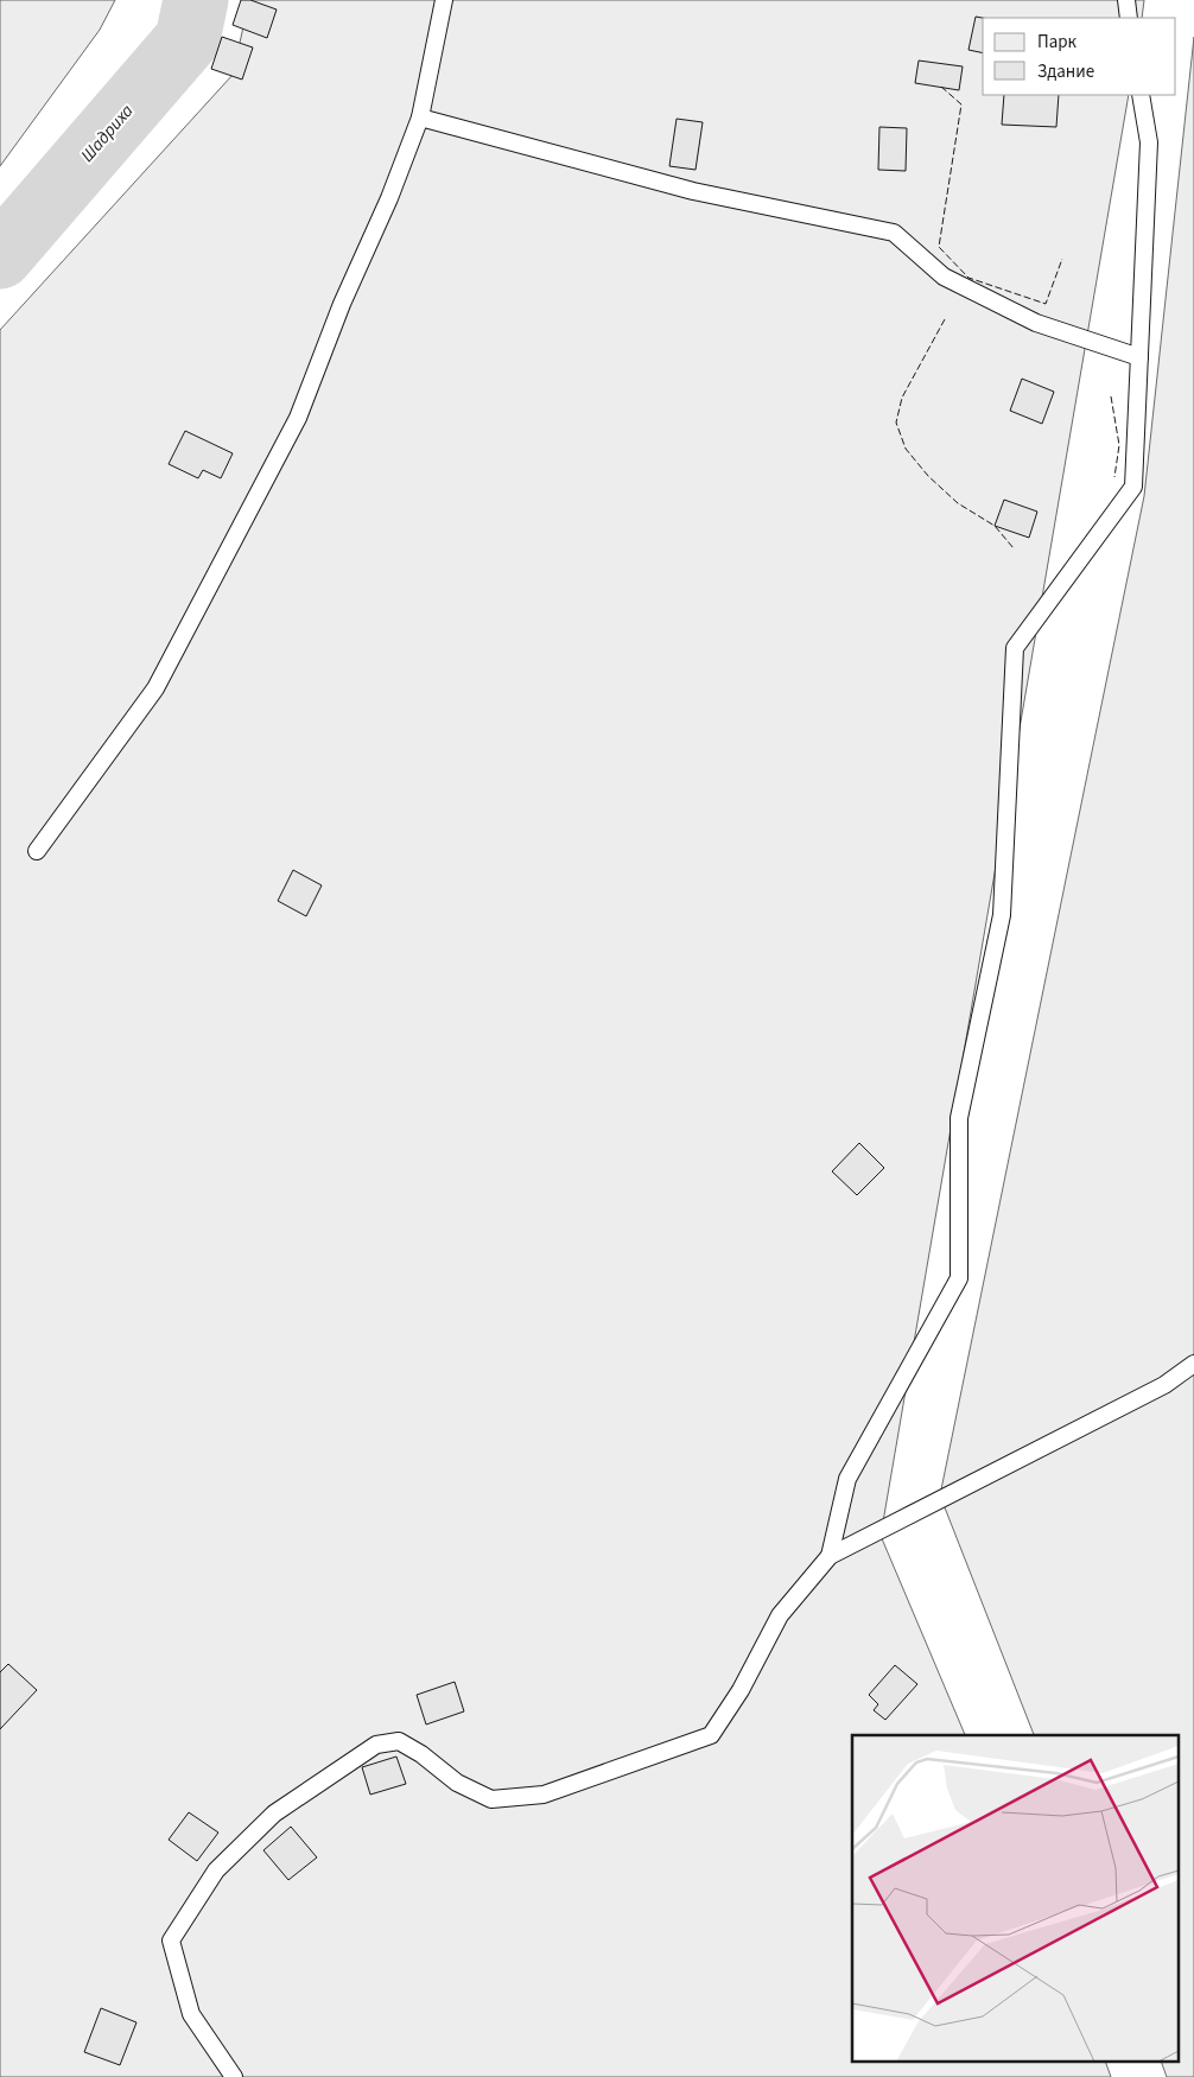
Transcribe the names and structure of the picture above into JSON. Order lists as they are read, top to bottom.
{
  "water": ["Шадриха"],
  "legend": ["Парк", "Здание"]
}
